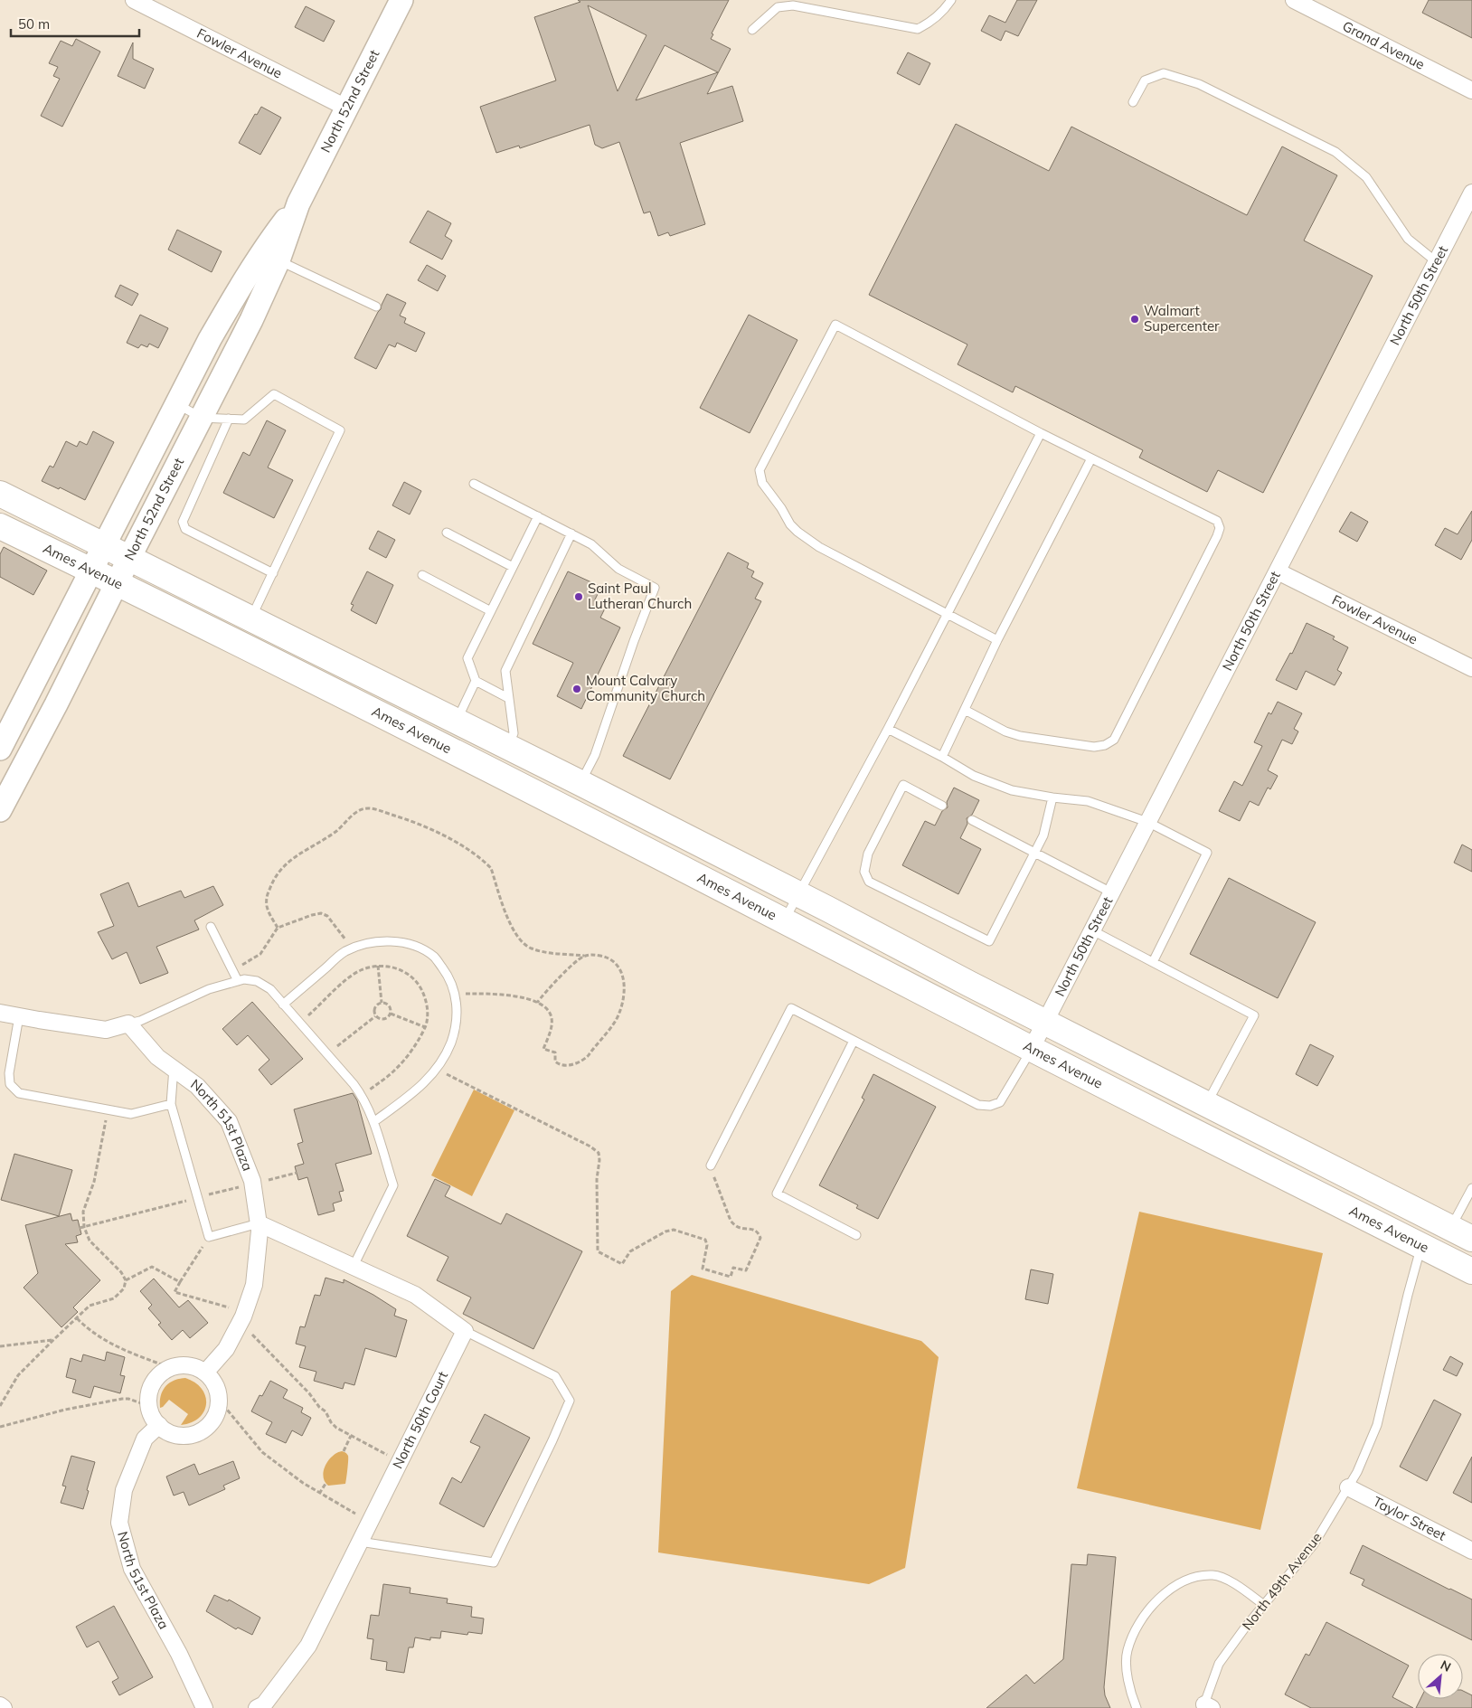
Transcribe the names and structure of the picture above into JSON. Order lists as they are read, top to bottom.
{
  "streets": {
    "main road": ["North 52nd Street", "Ames Avenue"],
    "street": [
      "Grand Avenue",
      "Fowler Avenue",
      "North 50th Street",
      "North 51st Plaza",
      "North 50th Court",
      "Taylor Street"
    ],
    "lane": ["North 49th Avenue"]
  },
  "crossings": [
    ["Fowler Avenue", "North 52nd Street"],
    ["Fowler Avenue", "North 50th Street"],
    ["North 52nd Street", "Ames Avenue"],
    ["North 50th Street", "Ames Avenue"],
    ["Ames Avenue", "North 49th Avenue"],
    ["Taylor Street", "North 49th Avenue"]
  ],
  "places": ["Walmart Supercenter", "Saint Paul Lutheran Church", "Mount Calvary Community Church"],
  "scale_bar": "50 m",
  "north": "top right"
}
